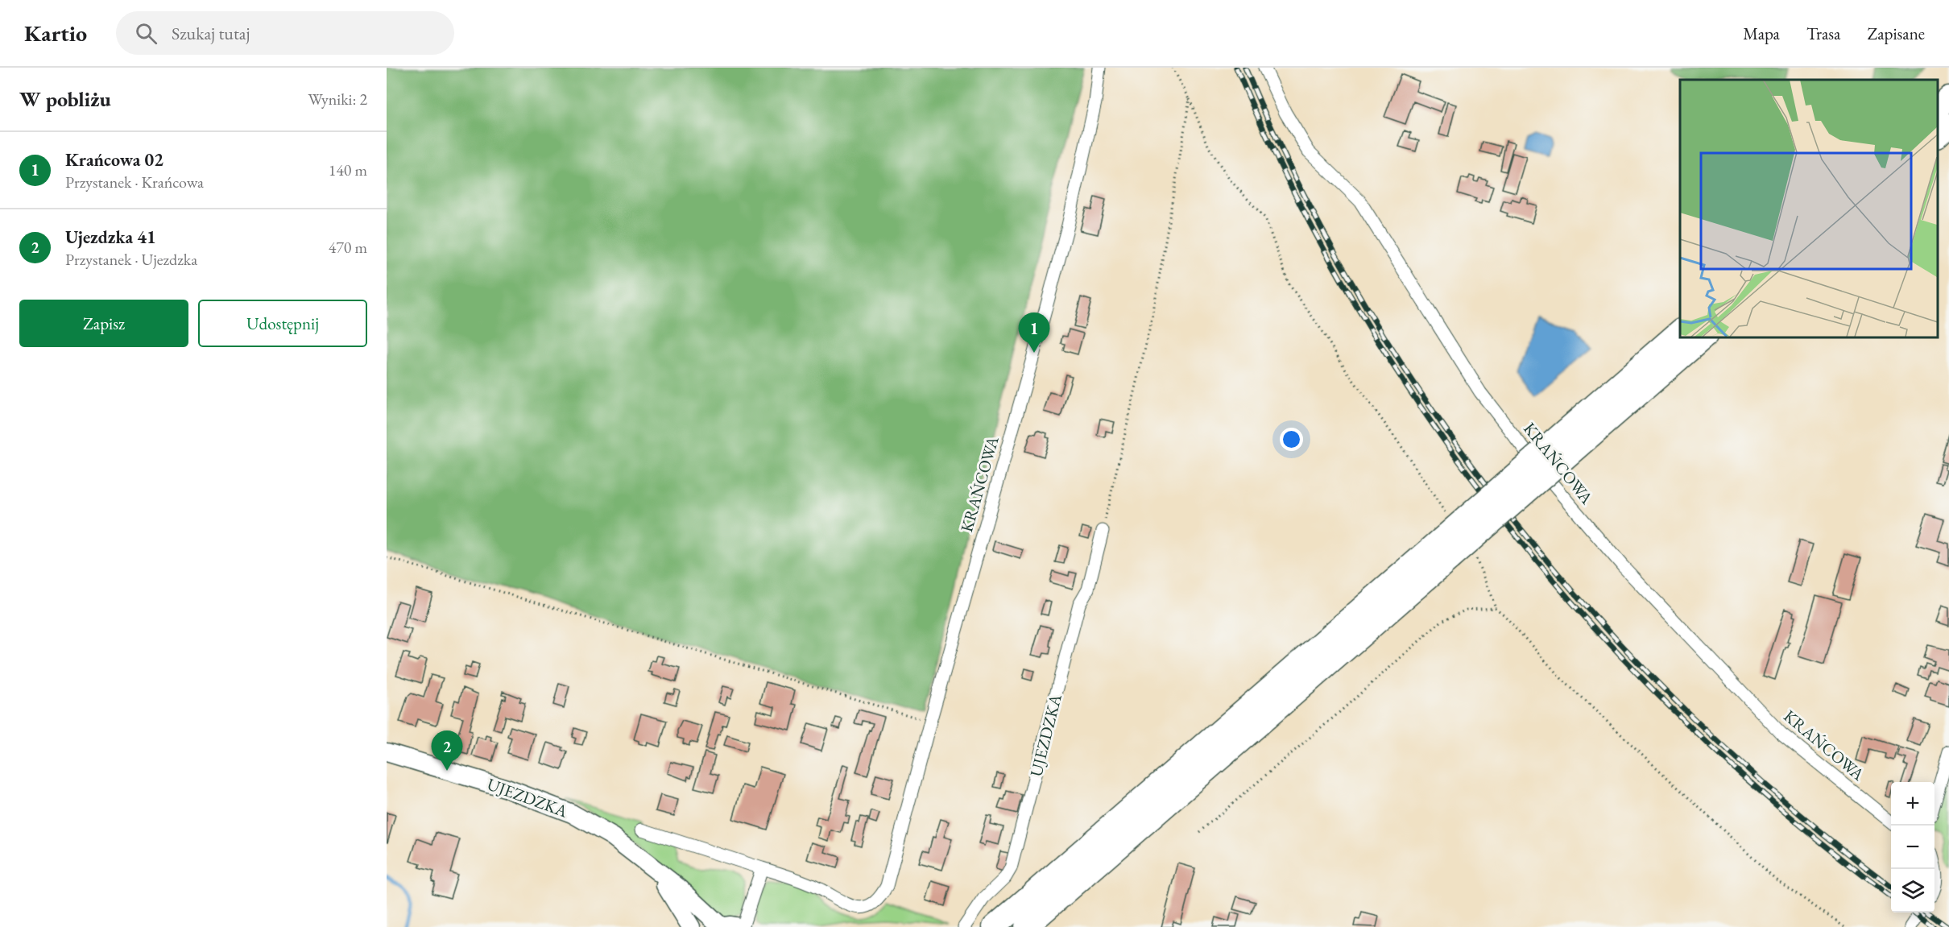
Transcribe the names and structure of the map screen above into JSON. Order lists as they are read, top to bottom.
{
  "streets": {
    "main road": ["UJEZDZKA"],
    "street": ["KRAŃCOWA"]
  },
  "page": {
    "header": "Kartio",
    "search": "Szukaj tutaj",
    "nav": ["Mapa", "Trasa", "Zapisane"],
    "heading": ["W pobliżu", "Wyniki: 2"],
    "list": [
      {
        "mark": "1",
        "name": "Krańcowa 02",
        "note": "Przystanek · Krańcowa",
        "value": "140 m"
      },
      {
        "mark": "2",
        "name": "Ujezdzka 41",
        "note": "Przystanek · Ujezdzka",
        "value": "470 m"
      }
    ],
    "buttons": ["Zapisz", "Udostępnij"],
    "pins": ["1", "2"],
    "map_buttons": ["+", "−"]
  }
}
